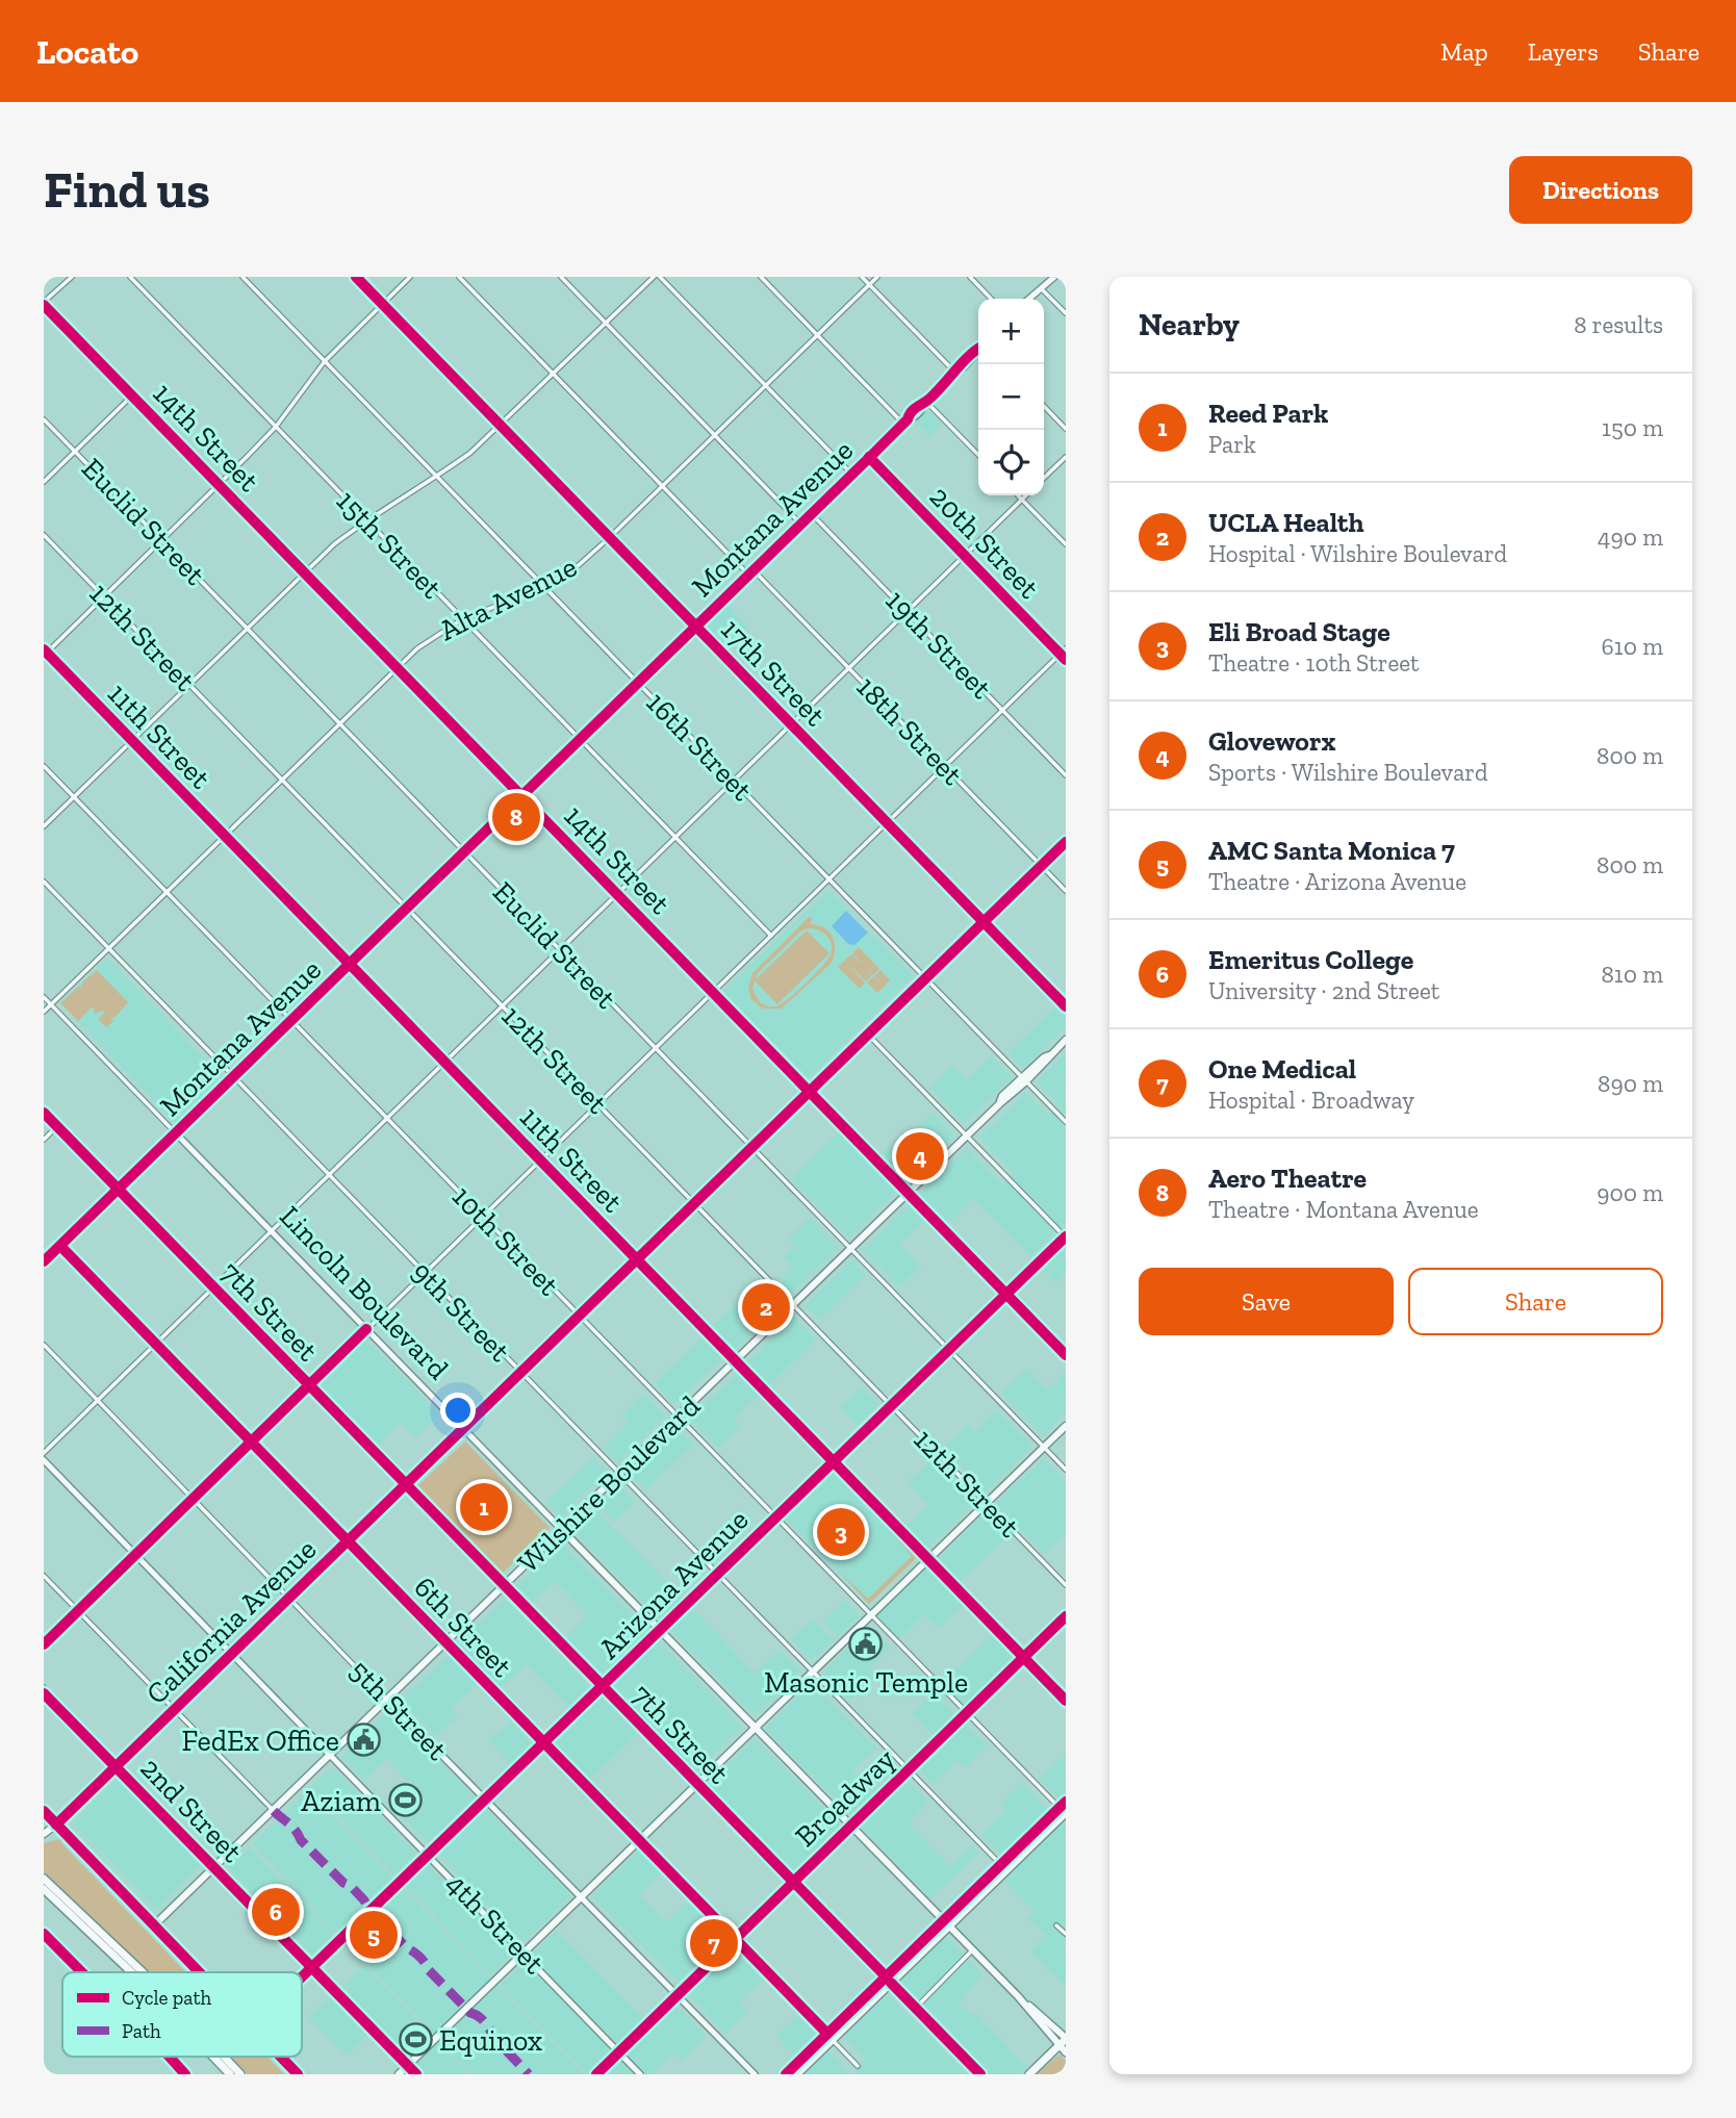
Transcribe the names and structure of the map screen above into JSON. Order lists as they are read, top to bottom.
{
  "streets": {
    "main road": ["Lincoln Boulevard", "Wilshire Boulevard"],
    "street": [
      "14th Street",
      "Montana Avenue",
      "Euclid Street",
      "20th Street",
      "15th Street",
      "Alta Avenue",
      "12th Street",
      "19th Street",
      "17th Street",
      "18th Street",
      "11th Street",
      "16th Street",
      "10th Street",
      "7th Street",
      "9th Street",
      "Arizona Avenue",
      "California Avenue",
      "6th Street",
      "5th Street",
      "Broadway",
      "2nd Street",
      "4th Street"
    ]
  },
  "crossings": [
    ["14th Street", "Montana Avenue"],
    ["14th Street", "Alta Avenue"],
    ["14th Street", "Wilshire Boulevard"],
    ["14th Street", "Arizona Avenue"],
    ["14th Street", "California Avenue"],
    ["Montana Avenue", "Euclid Street"],
    ["Montana Avenue", "20th Street"],
    ["Montana Avenue", "15th Street"],
    ["Montana Avenue", "12th Street"],
    ["Montana Avenue", "19th Street"],
    ["Montana Avenue", "17th Street"],
    ["Montana Avenue", "18th Street"],
    ["Montana Avenue", "11th Street"],
    ["Montana Avenue", "16th Street"],
    ["Montana Avenue", "10th Street"],
    ["Montana Avenue", "Lincoln Boulevard"],
    ["Montana Avenue", "7th Street"],
    ["Montana Avenue", "9th Street"],
    ["Montana Avenue", "6th Street"],
    ["Euclid Street", "Alta Avenue"],
    ["Euclid Street", "Wilshire Boulevard"],
    ["Euclid Street", "Arizona Avenue"],
    ["Euclid Street", "California Avenue"],
    ["15th Street", "Alta Avenue"],
    ["Alta Avenue", "12th Street"],
    ["Alta Avenue", "17th Street"],
    ["Alta Avenue", "18th Street"],
    ["Alta Avenue", "11th Street"],
    ["Alta Avenue", "16th Street"],
    ["Alta Avenue", "10th Street"],
    ["Alta Avenue", "Lincoln Boulevard"],
    ["Alta Avenue", "9th Street"],
    ["12th Street", "Wilshire Boulevard"],
    ["12th Street", "Arizona Avenue"],
    ["12th Street", "California Avenue"],
    ["17th Street", "California Avenue"],
    ["18th Street", "California Avenue"],
    ["11th Street", "Wilshire Boulevard"],
    ["11th Street", "Arizona Avenue"],
    ["11th Street", "California Avenue"],
    ["11th Street", "Broadway"],
    ["16th Street", "Wilshire Boulevard"],
    ["16th Street", "California Avenue"],
    ["10th Street", "Wilshire Boulevard"],
    ["10th Street", "Arizona Avenue"],
    ["10th Street", "California Avenue"],
    ["10th Street", "Broadway"],
    ["Lincoln Boulevard", "Wilshire Boulevard"],
    ["Lincoln Boulevard", "Arizona Avenue"],
    ["Lincoln Boulevard", "California Avenue"],
    ["Lincoln Boulevard", "Broadway"],
    ["7th Street", "Wilshire Boulevard"],
    ["7th Street", "Arizona Avenue"],
    ["7th Street", "California Avenue"],
    ["7th Street", "Broadway"],
    ["9th Street", "Wilshire Boulevard"],
    ["9th Street", "Arizona Avenue"],
    ["9th Street", "California Avenue"],
    ["9th Street", "Broadway"],
    ["Wilshire Boulevard", "6th Street"],
    ["Wilshire Boulevard", "5th Street"],
    ["Wilshire Boulevard", "2nd Street"],
    ["Wilshire Boulevard", "4th Street"],
    ["Arizona Avenue", "6th Street"],
    ["Arizona Avenue", "5th Street"],
    ["Arizona Avenue", "2nd Street"],
    ["Arizona Avenue", "4th Street"],
    ["California Avenue", "6th Street"],
    ["California Avenue", "5th Street"],
    ["California Avenue", "2nd Street"],
    ["California Avenue", "4th Street"],
    ["6th Street", "Broadway"],
    ["5th Street", "Broadway"],
    ["Broadway", "4th Street"]
  ],
  "places": {
    "public building": ["Masonic Temple", "FedEx Office"],
    "sports": ["Aziam", "Equinox"]
  },
  "legend": ["Cycle path", "Path"],
  "page": {
    "header": "Locato",
    "nav": ["Map", "Layers", "Share"],
    "buttons": [
      "Directions",
      ["Save", "Share"]
    ],
    "title": "Find us",
    "heading": ["Nearby", "8 results"],
    "map_buttons": ["+", "−"],
    "list": [
      {
        "mark": "1",
        "name": "Reed Park",
        "note": "Park",
        "value": "150 m"
      },
      {
        "mark": "2",
        "name": "UCLA Health",
        "note": "Hospital · Wilshire Boulevard",
        "value": "490 m"
      },
      {
        "mark": "3",
        "name": "Eli Broad Stage",
        "note": "Theatre · 10th Street",
        "value": "610 m"
      },
      {
        "mark": "4",
        "name": "Gloveworx",
        "note": "Sports · Wilshire Boulevard",
        "value": "800 m"
      },
      {
        "mark": "5",
        "name": "AMC Santa Monica 7",
        "note": "Theatre · Arizona Avenue",
        "value": "800 m"
      },
      {
        "mark": "6",
        "name": "Emeritus College",
        "note": "University · 2nd Street",
        "value": "810 m"
      },
      {
        "mark": "7",
        "name": "One Medical",
        "note": "Hospital · Broadway",
        "value": "890 m"
      },
      {
        "mark": "8",
        "name": "Aero Theatre",
        "note": "Theatre · Montana Avenue",
        "value": "900 m"
      }
    ],
    "pins": [
      "8",
      "4",
      "2",
      "1",
      "3",
      "6",
      "5",
      "7"
    ]
  }
}
